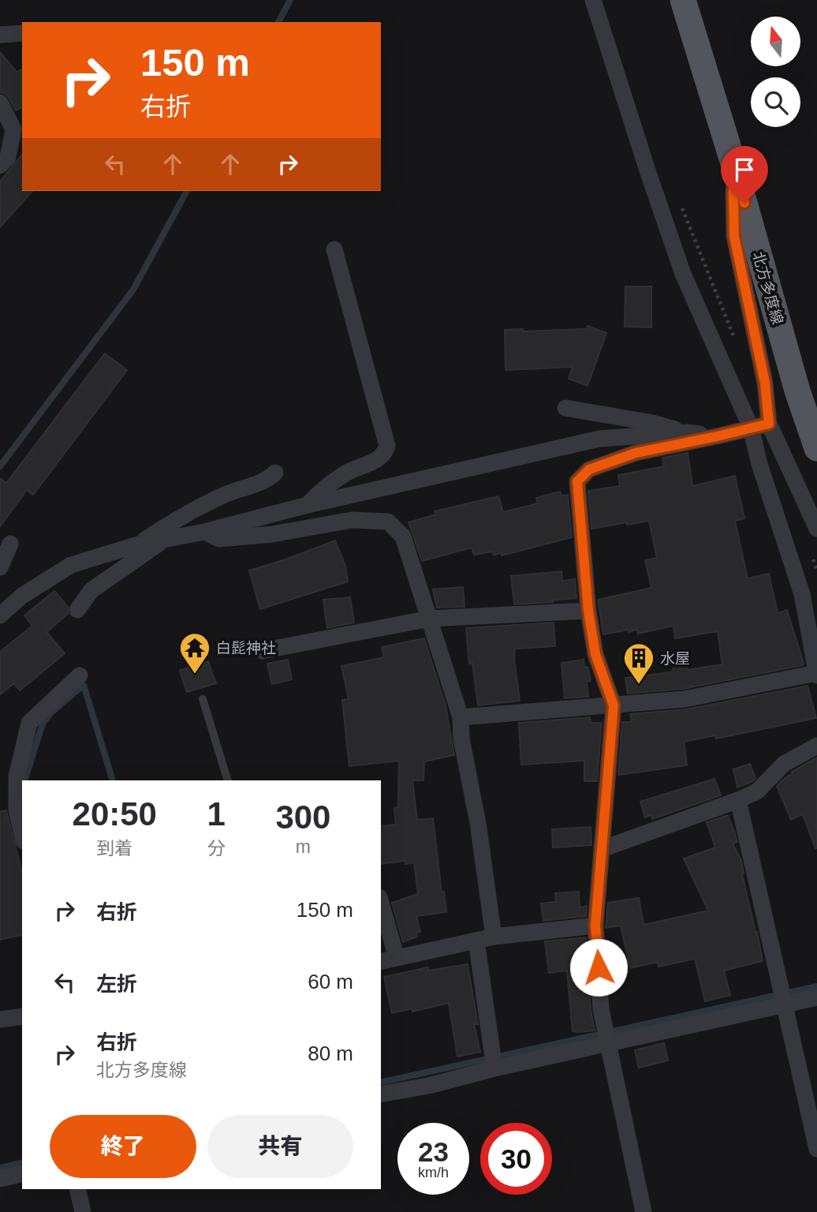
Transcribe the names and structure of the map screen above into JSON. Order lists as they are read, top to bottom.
{
  "streets": {
    "main road": ["北方多度線"]
  },
  "places": {
    "temple": ["白髭神社"],
    "building": ["水屋"]
  },
  "north": "top",
  "page": {
    "turn": ["150 m", "右折"],
    "eta": [
      "20:50",
      "到着",
      "1",
      "分",
      "300",
      "m"
    ],
    "list": [
      {
        "name": "右折",
        "value": "150 m"
      },
      {
        "name": "左折",
        "value": "60 m"
      },
      {
        "name": "右折",
        "note": "北方多度線",
        "value": "80 m"
      }
    ],
    "buttons": ["終了", "共有"],
    "speed": "23 km/h",
    "limit": "30"
  }
}
